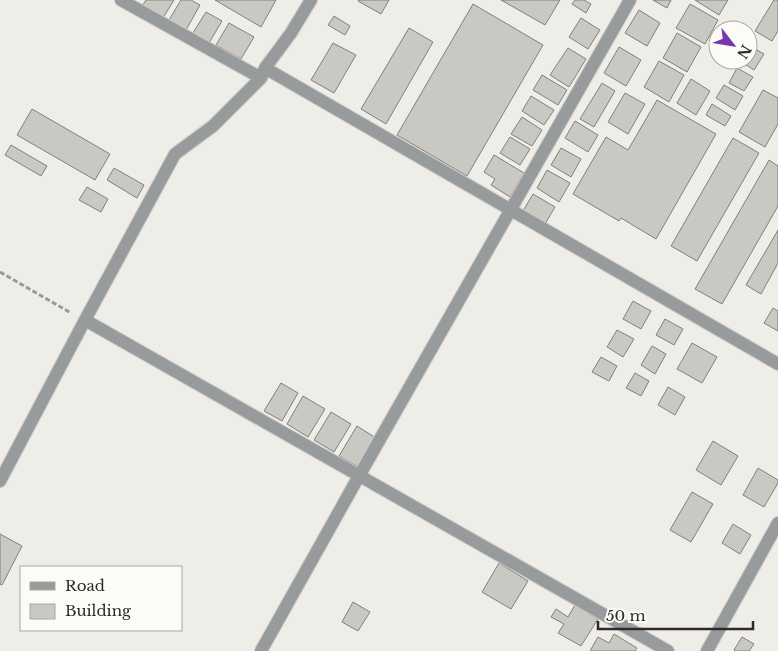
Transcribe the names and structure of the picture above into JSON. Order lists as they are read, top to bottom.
{
  "legend": ["Road", "Building"],
  "scale_bar": "50 m",
  "north": "bottom right"
}
